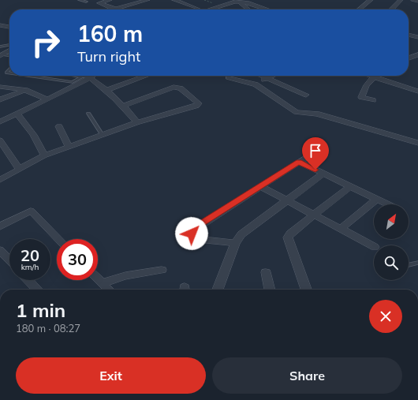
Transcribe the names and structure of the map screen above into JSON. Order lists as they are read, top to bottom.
{
  "north": "top right",
  "page": {
    "turn": ["160 m", "Turn right"],
    "speed": "20 km/h",
    "limit": "30",
    "heading": ["1 min", "180 m · 08:27"],
    "buttons": ["Exit", "Share"]
  }
}
